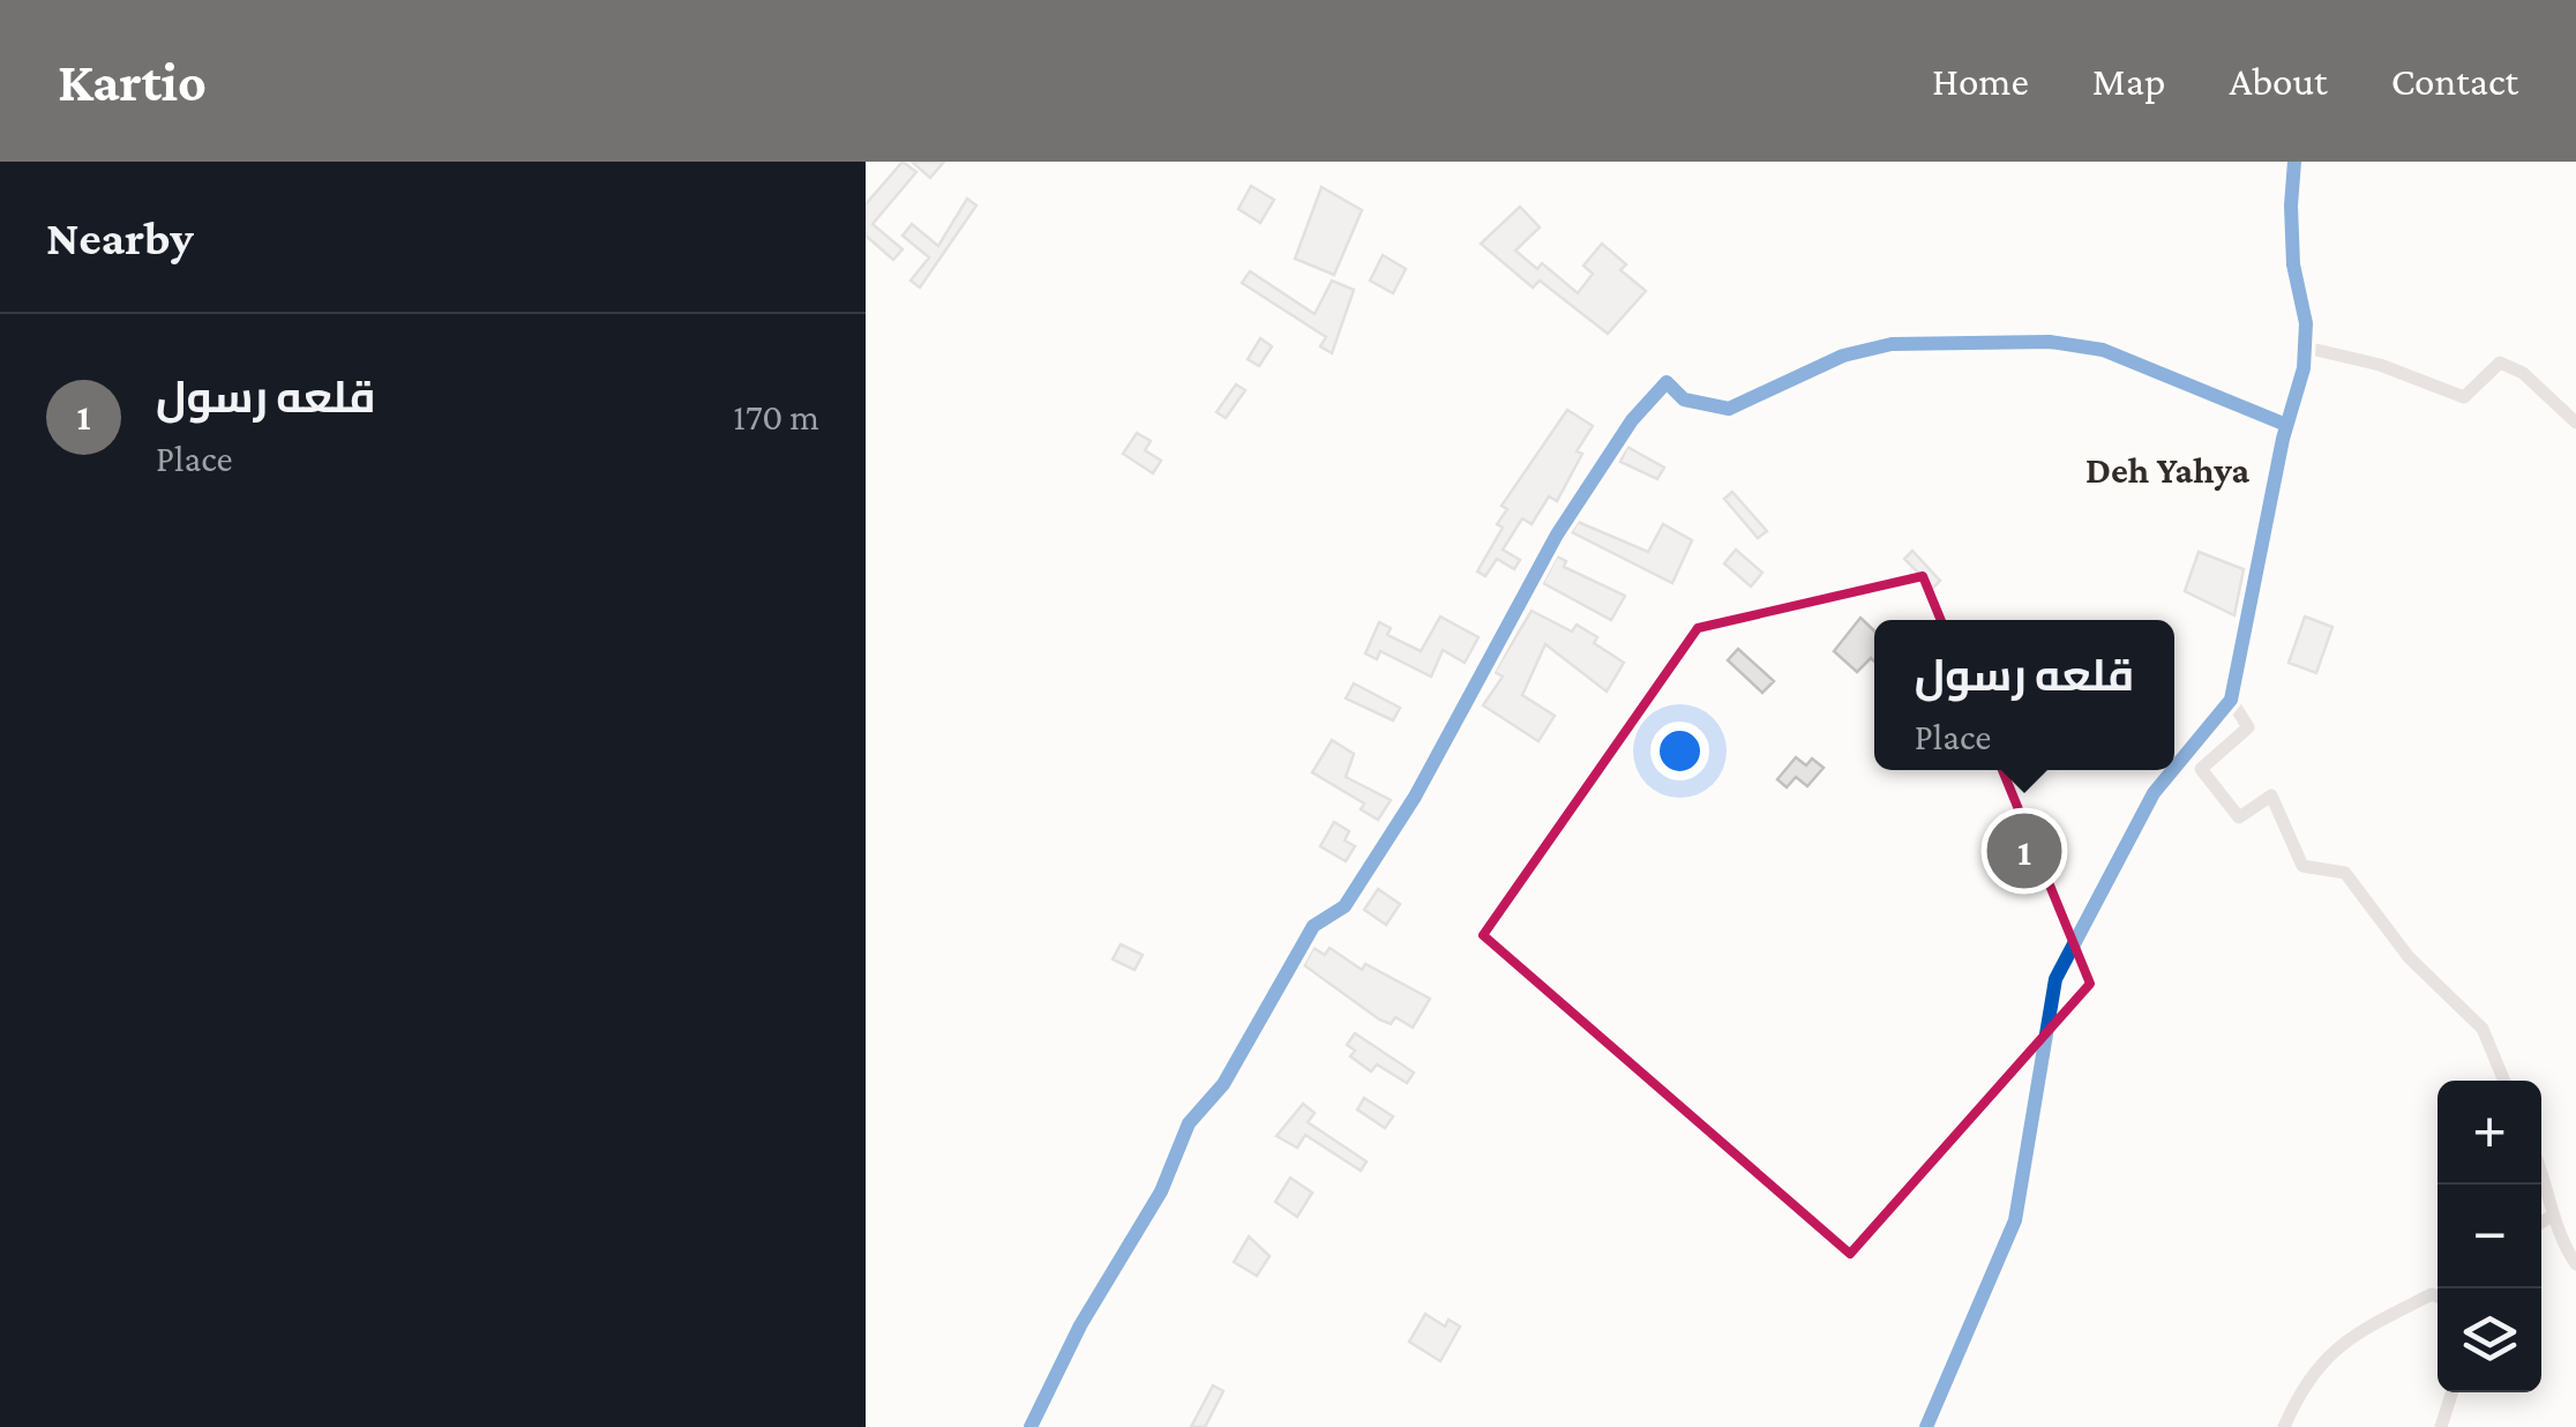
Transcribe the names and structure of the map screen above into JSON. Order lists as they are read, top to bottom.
{
  "districts": ["Deh Yahya"],
  "page": {
    "header": "Kartio",
    "nav": [
      "Home",
      "Map",
      "About",
      "Contact"
    ],
    "heading": "Nearby",
    "list": [
      {
        "mark": "1",
        "name": "قلعه رسول",
        "note": "Place",
        "value": "170 m"
      }
    ],
    "popup": ["قلعه رسول", "Place"],
    "pins": "1",
    "map_buttons": ["+", "−"]
  }
}
